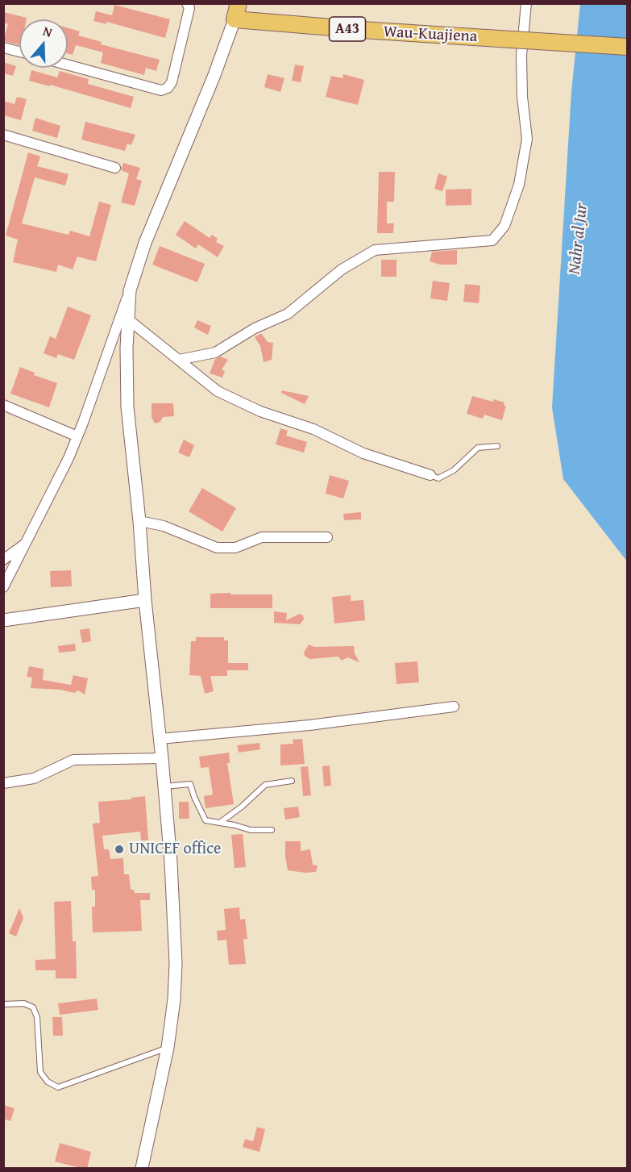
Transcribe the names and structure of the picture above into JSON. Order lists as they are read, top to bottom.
{
  "streets": {
    "main road": ["A43", "Wau-Kuajiena"]
  },
  "water": ["Nahr al Jur"],
  "places": ["UNICEF office"],
  "north": "top"
}
